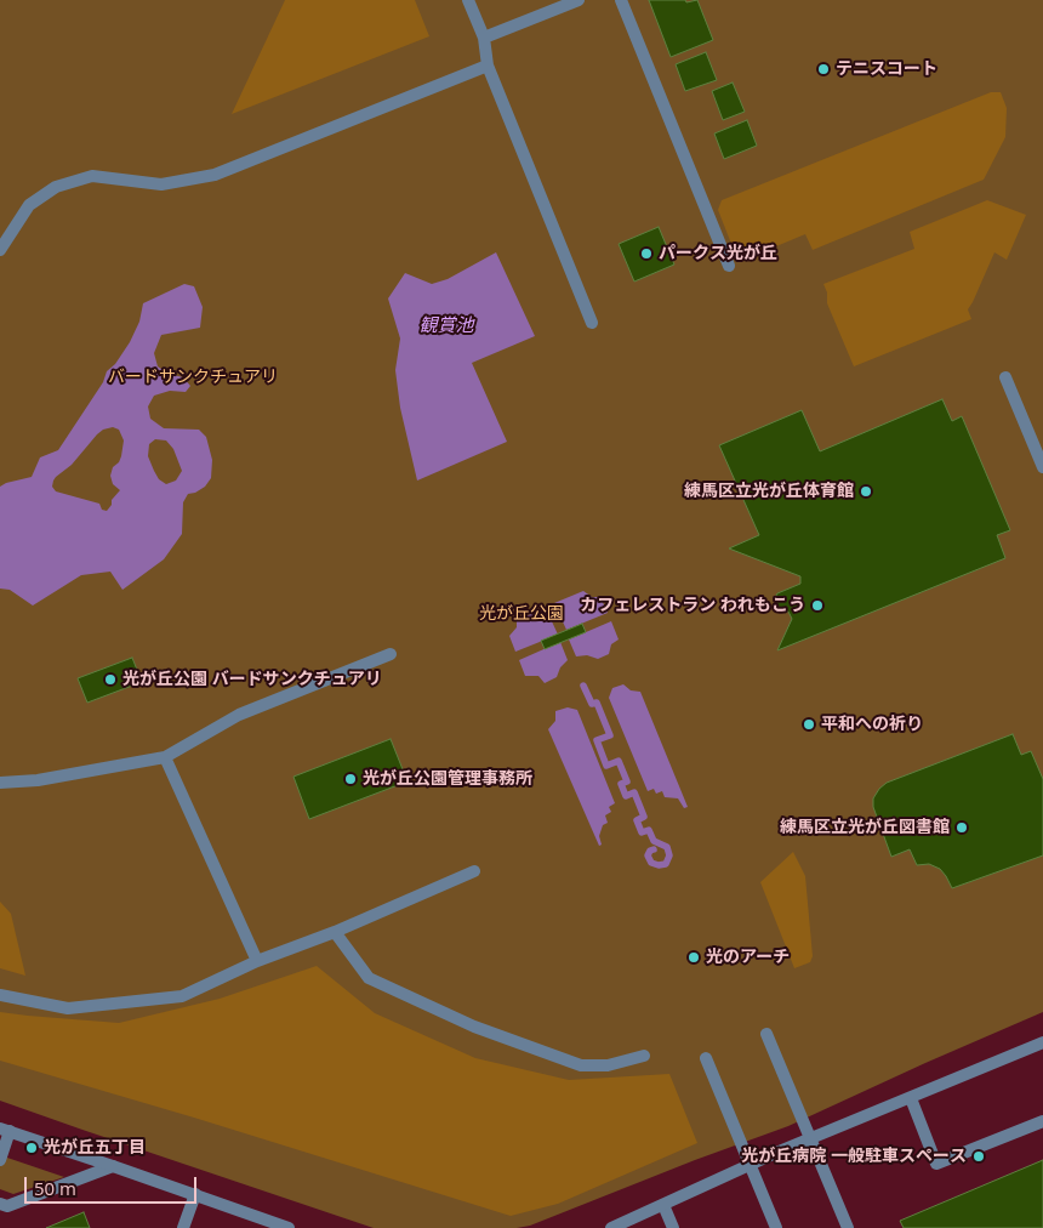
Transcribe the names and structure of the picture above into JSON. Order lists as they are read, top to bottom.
{
  "water": ["観賞池"],
  "parks": ["バードサンクチュアリ", "光が丘公園"],
  "places": [
    "テニスコート",
    "パークス光が丘",
    "練馬区立光が丘体育館",
    "カフェレストラン われもこう",
    "光が丘公園 バードサンクチュアリ",
    "平和への祈り",
    "光が丘公園管理事務所",
    "練馬区立光が丘図書館",
    "光のアーチ",
    "光が丘五丁目",
    "光が丘病院 一般駐車スペース"
  ],
  "scale_bar": "50 m"
}
